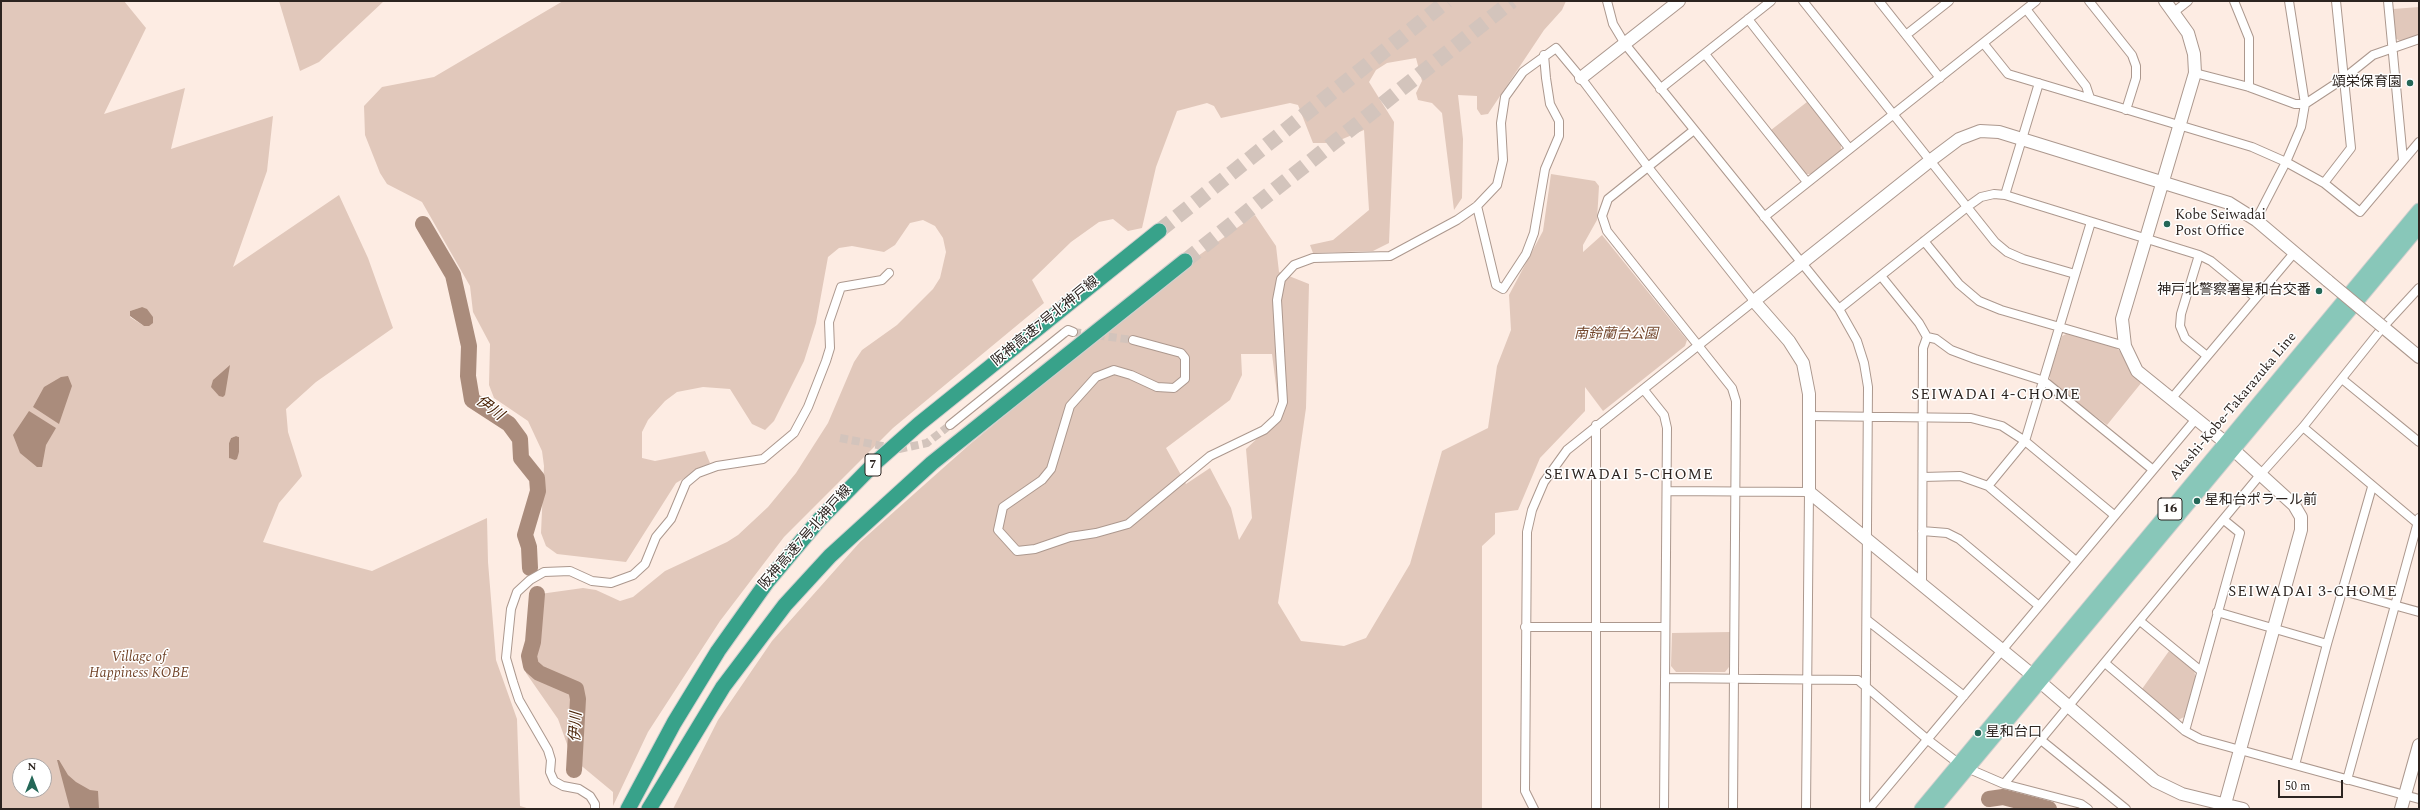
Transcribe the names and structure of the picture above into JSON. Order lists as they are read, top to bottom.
{
  "streets": {
    "highway": ["阪神高速7号北神戸線", "7"],
    "main road": ["Akashi-Kobe-Takarazuka Line", "16"]
  },
  "districts": ["SEIWADAI 4-CHOME", "SEIWADAI 5-CHOME", "SEIWADAI 3-CHOME"],
  "water": ["伊川"],
  "parks": ["南鈴蘭台公園", "Village of Happiness KOBE"],
  "places": [
    "頌栄保育園",
    "Kobe Seiwadai Post Office",
    "神戸北警察署星和台交番",
    "星和台ポラール前",
    "星和台口"
  ],
  "scale_bar": "50 m",
  "north": "top"
}
